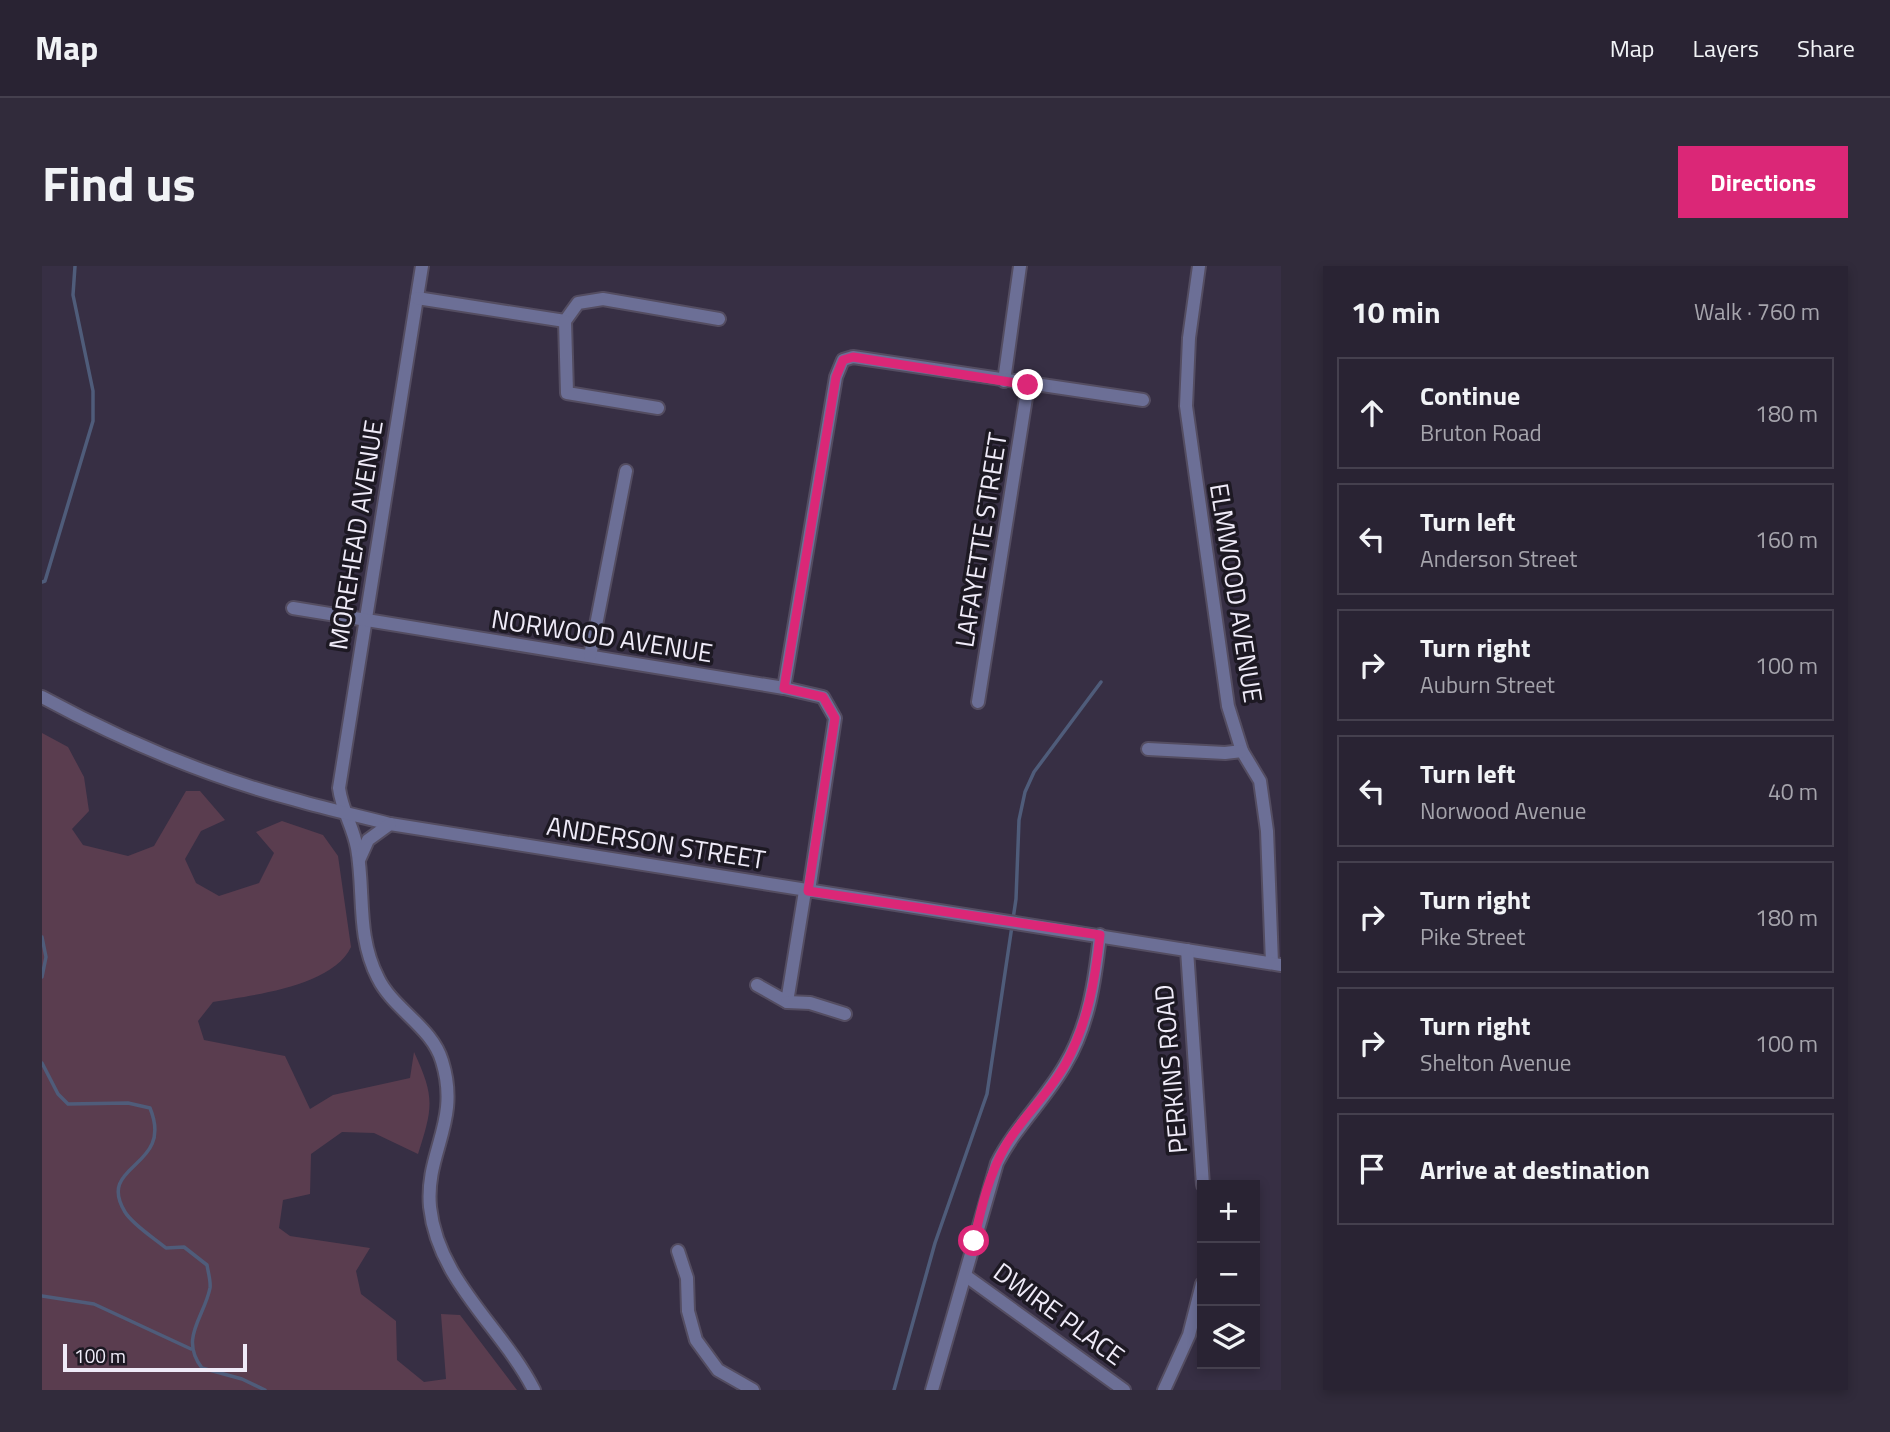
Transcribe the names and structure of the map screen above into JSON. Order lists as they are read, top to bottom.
{
  "streets": {
    "street": [
      "MOREHEAD AVENUE",
      "LAFAYETTE STREET",
      "ELMWOOD AVENUE",
      "NORWOOD AVENUE",
      "ANDERSON STREET",
      "PERKINS ROAD",
      "DWIRE PLACE"
    ]
  },
  "crossings": [
    ["MOREHEAD AVENUE", "NORWOOD AVENUE"],
    ["MOREHEAD AVENUE", "ANDERSON STREET"],
    ["ELMWOOD AVENUE", "ANDERSON STREET"],
    ["NORWOOD AVENUE", "ANDERSON STREET"],
    ["ANDERSON STREET", "PERKINS ROAD"]
  ],
  "scale_bar": "100 m",
  "page": {
    "header": "Map",
    "nav": ["Map", "Layers", "Share"],
    "title": "Find us",
    "buttons": "Directions",
    "heading": ["10 min", "Walk · 760 m"],
    "list": [
      ["Continue", "Bruton Road", "180 m"],
      ["Turn left", "Anderson Street", "160 m"],
      ["Turn right", "Auburn Street", "100 m"],
      ["Turn left", "Norwood Avenue", "40 m"],
      ["Turn right", "Pike Street", "180 m"],
      ["Turn right", "Shelton Avenue", "100 m"],
      "Arrive at destination"
    ],
    "map_buttons": ["+", "−"],
    "scale": "100 m"
  }
}
